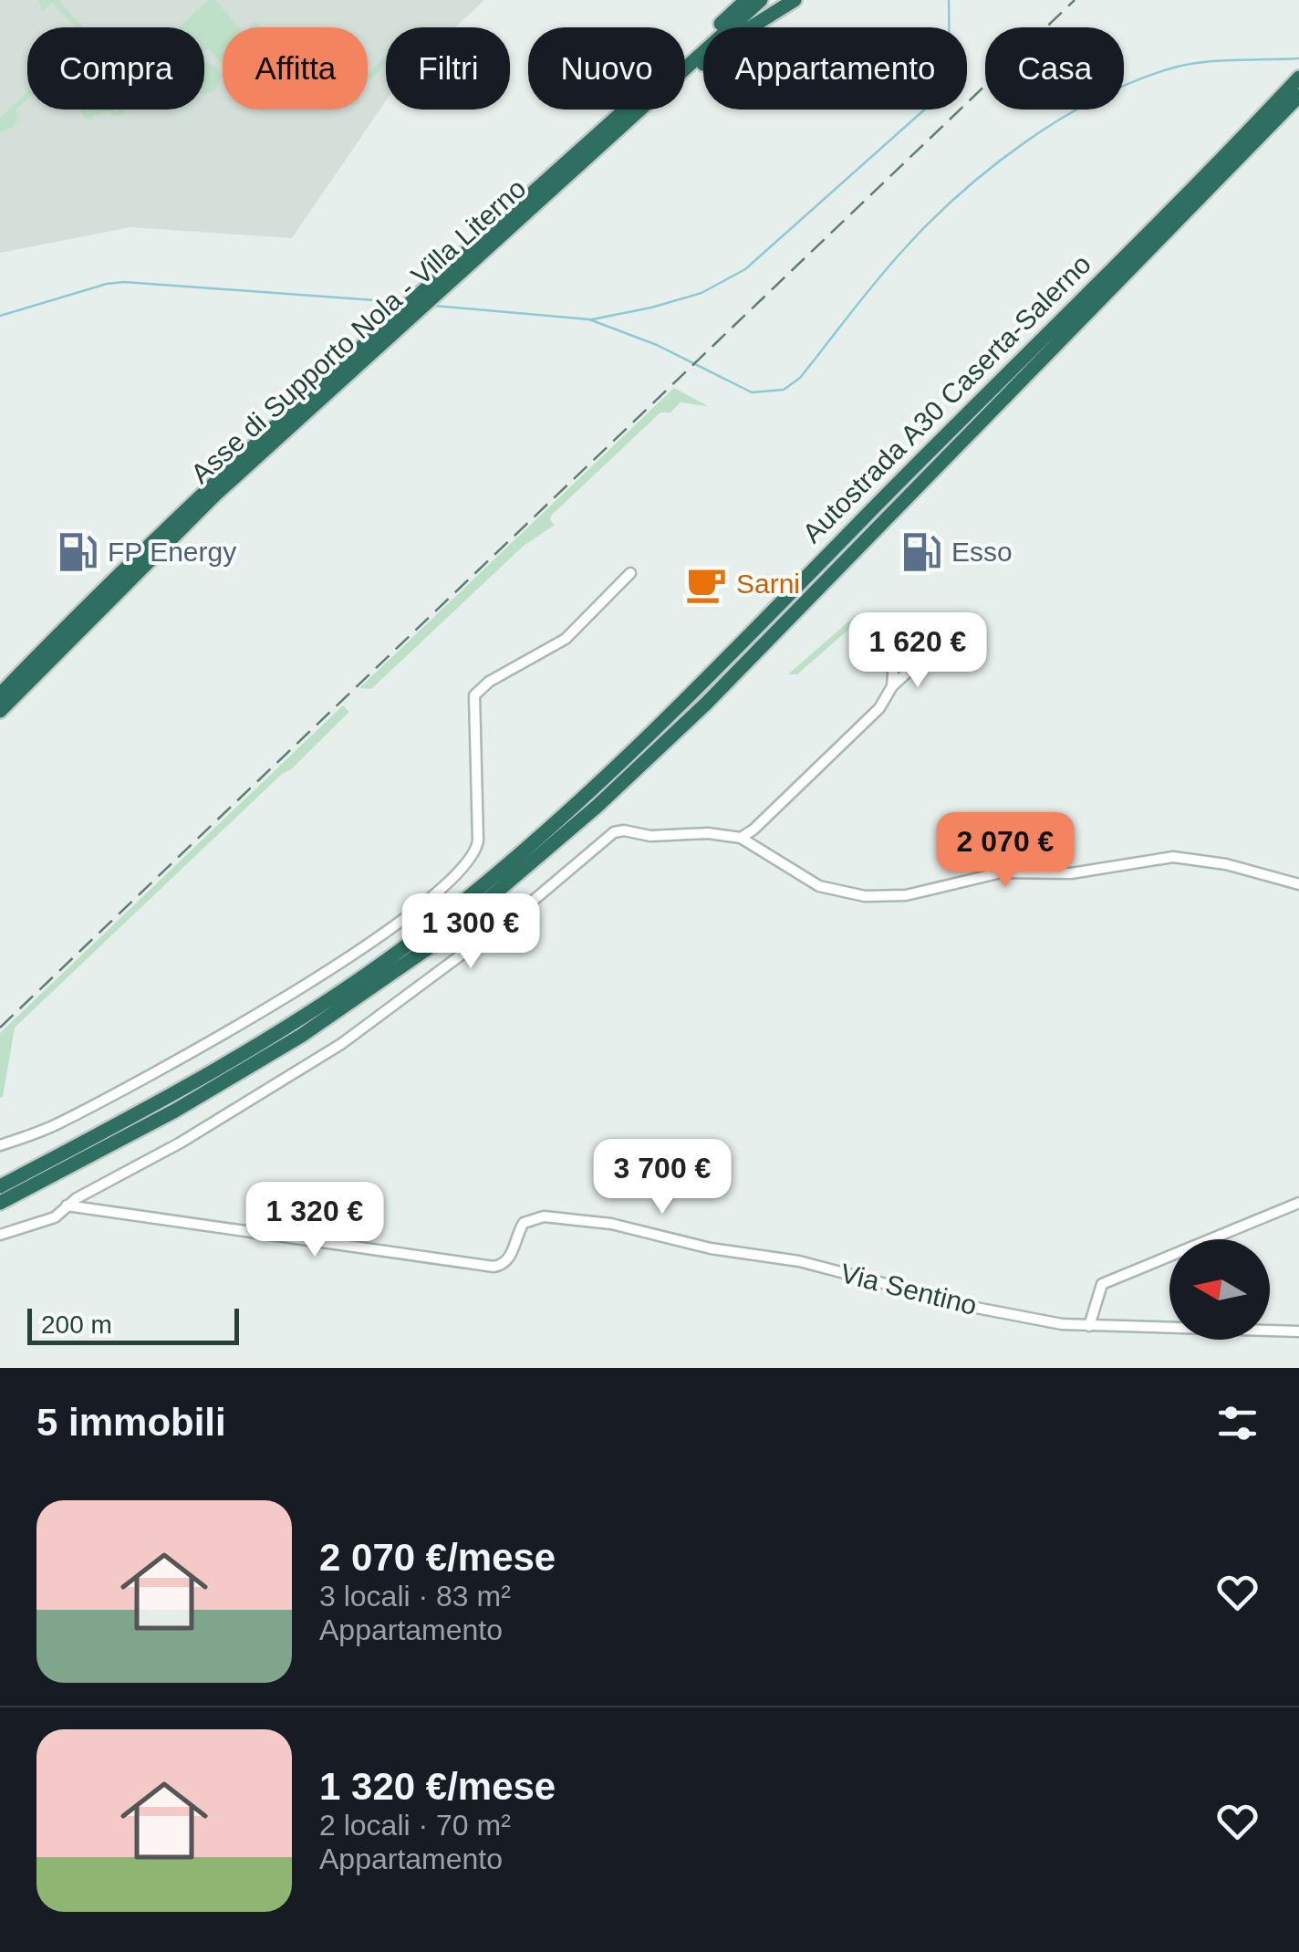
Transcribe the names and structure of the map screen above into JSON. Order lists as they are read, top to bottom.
{
  "streets": {
    "highway": ["Asse di Supporto Nola - Villa Literno", "Autostrada A30 Caserta-Salerno"],
    "street": ["Via Sentino"]
  },
  "places": {
    "fuel station": ["FP Energy", "Esso"],
    "cafe": ["Sarni"]
  },
  "scale_bar": "200 m",
  "north": "left",
  "page": {
    "chip": [
      "Compra",
      "Affitta",
      "Filtri",
      "Nuovo",
      "Appartamento",
      "Casa"
    ],
    "price": [
      "1 620 €",
      "2 070 €",
      "1 300 €",
      "3 700 €",
      "1 320 €"
    ],
    "scale": "200 m",
    "heading": "5 immobili",
    "list": [
      {
        "name": "2 070 €/mese",
        "note": "3 locali · 83 m² · Appartamento"
      },
      {
        "name": "1 320 €/mese",
        "note": "2 locali · 70 m² · Appartamento"
      }
    ]
  }
}
